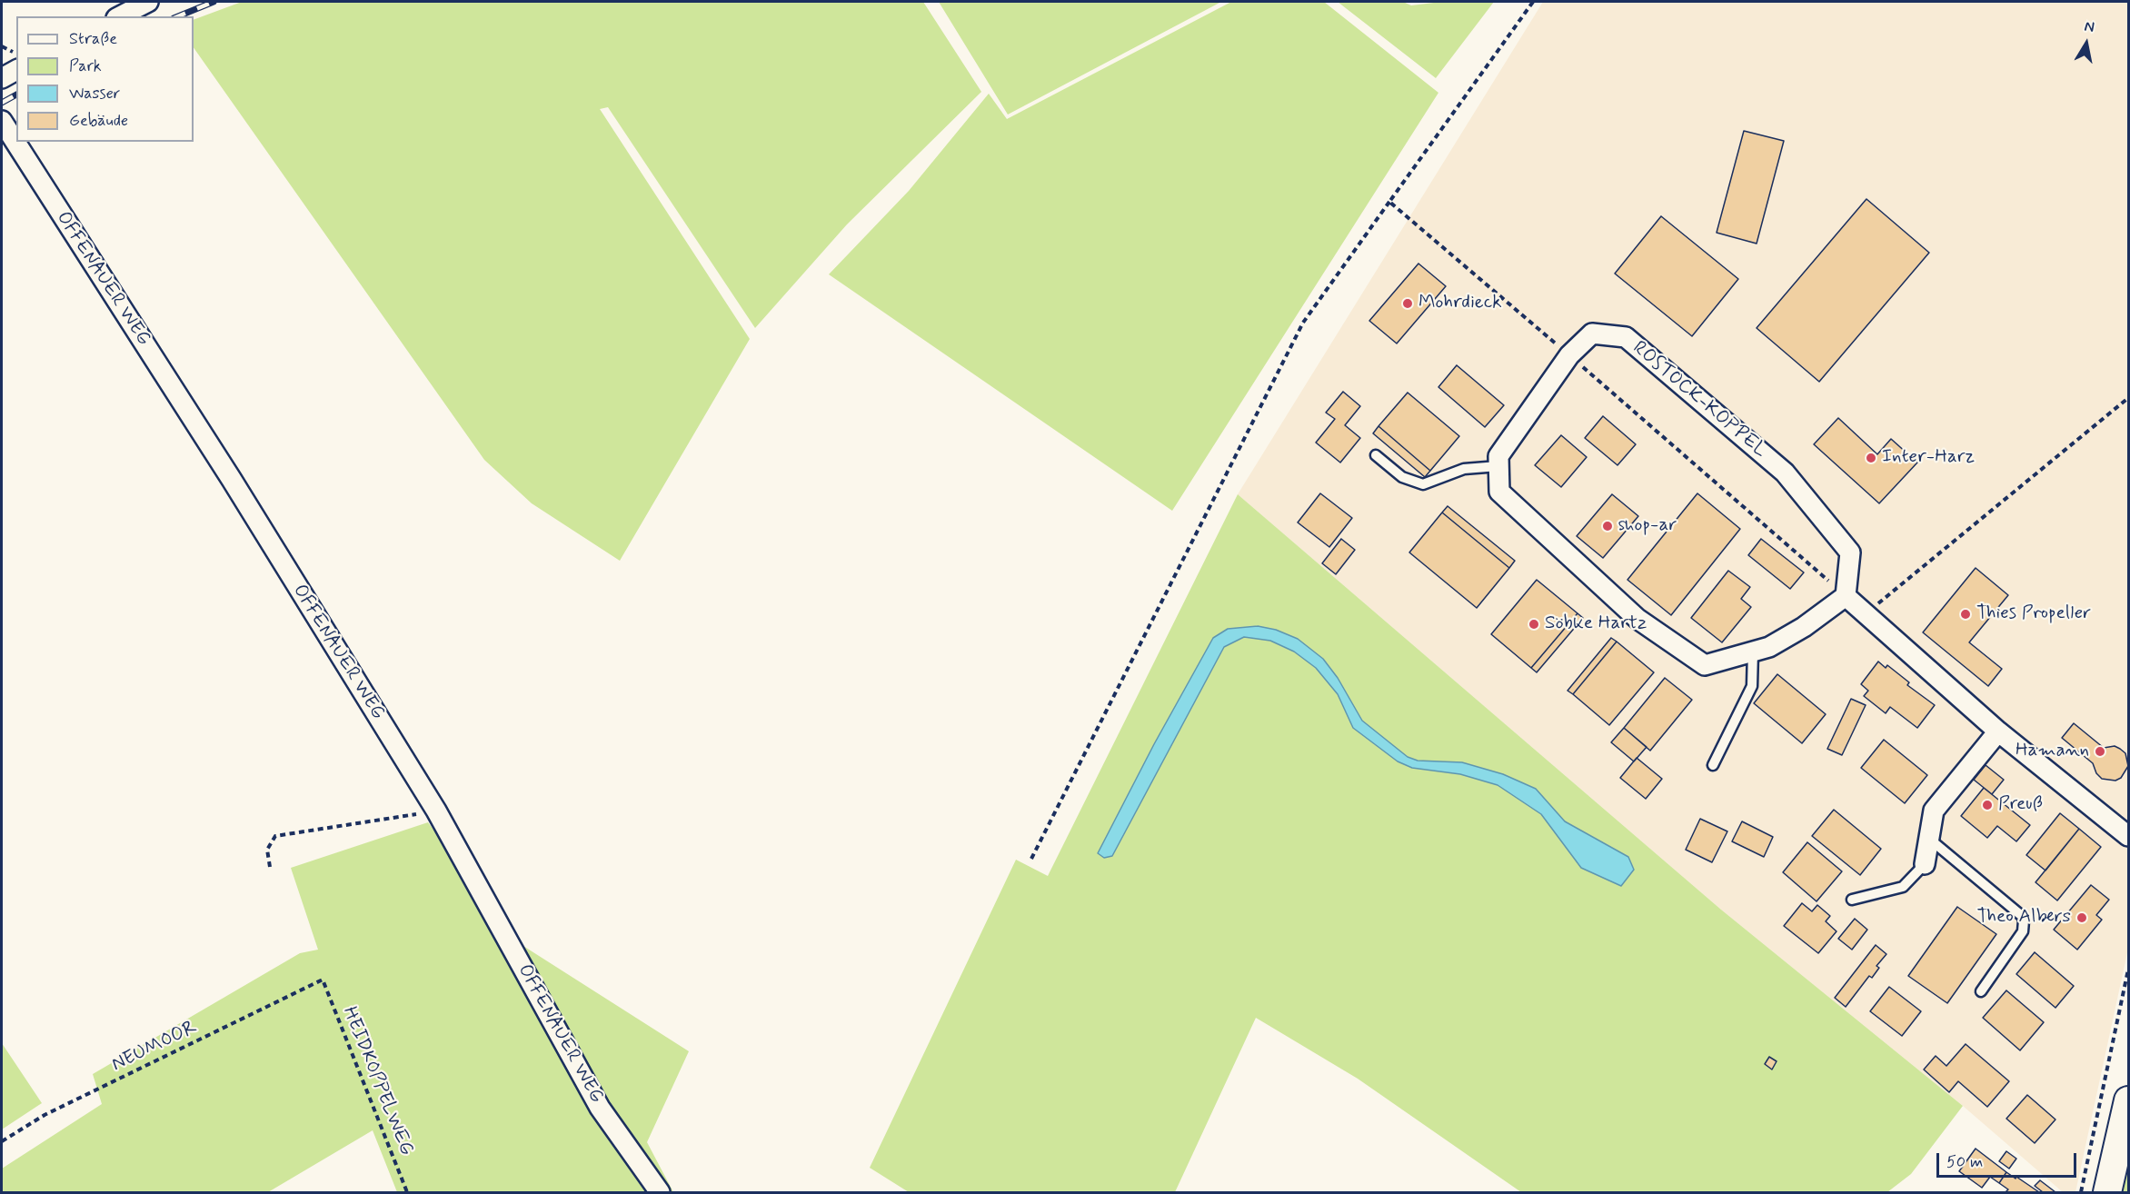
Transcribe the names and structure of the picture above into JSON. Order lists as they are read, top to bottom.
{
  "streets": {
    "street": ["OFFENAUER WEG", "ROSTOCK-KOPPEL"],
    "path": ["NEUMOOR", "HEIDKOPPELWEG"]
  },
  "crossings": [
    ["NEUMOOR", "HEIDKOPPELWEG"]
  ],
  "places": [
    "Mohrdieck",
    "Inter-Harz",
    "shop-ar",
    "Thies Propeller",
    "Söbke Hartz",
    "Hamann",
    "Preuß",
    "Theo Albers"
  ],
  "legend": [
    "Straße",
    "Park",
    "Wasser",
    "Gebäude"
  ],
  "scale_bar": "50 m",
  "north": "top"
}
